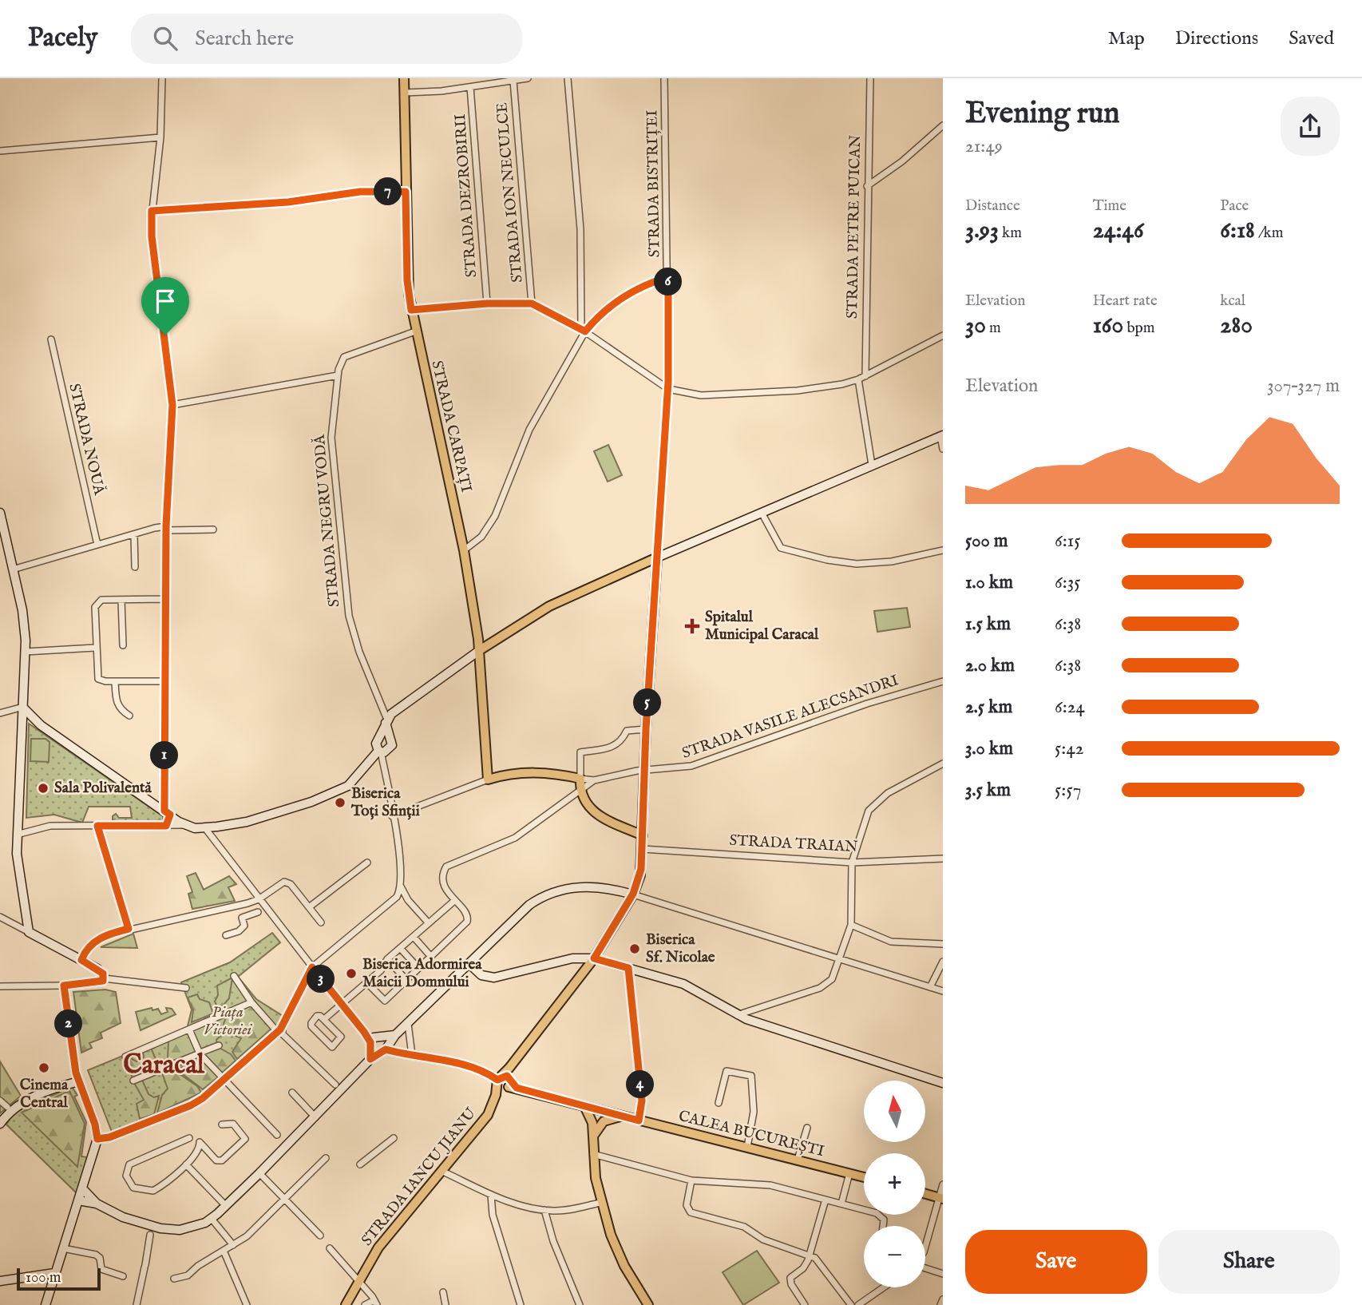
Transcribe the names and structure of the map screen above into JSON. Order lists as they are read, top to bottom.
{
  "streets": {
    "main road": ["STRADA CARPAȚI", "CALEA BUCUREȘTI", "STRADA IANCU JIANU"],
    "street": [
      "STRADA BISTRIȚEI",
      "STRADA ION NECULCE",
      "STRADA DEZROBIRII",
      "STRADA PETRE PUICAN",
      "STRADA NOUĂ",
      "STRADA NEGRU VODĂ",
      "STRADA VASILE ALECSANDRI",
      "STRADA TRAIAN"
    ]
  },
  "crossings": [
    ["STRADA BISTRIȚEI", "STRADA IANCU JIANU"],
    ["STRADA CARPAȚI", "STRADA NEGRU VODĂ"],
    ["STRADA VASILE ALECSANDRI", "STRADA IANCU JIANU"],
    ["STRADA TRAIAN", "STRADA IANCU JIANU"]
  ],
  "districts": ["Caracal"],
  "parks": ["Piața Victoriei"],
  "places": {
    "health": ["Spitalul Municipal Caracal"],
    "other": [
      "Sala Polivalentă",
      "Biserica Toți Sfinții",
      "Biserica Sf. Nicolae",
      "Biserica Adormirea Maicii Domnului",
      "Cinema Central"
    ]
  },
  "scale_bar": "100 m",
  "north": "top",
  "page": {
    "header": "Pacely",
    "search": "Search here",
    "nav": ["Map", "Directions", "Saved"],
    "heading": ["Evening run", "21:49"],
    "stats": [
      ["Distance", "3.93 km"],
      ["Time", "24:46"],
      ["Pace", "6:18 /km"],
      ["Elevation", "30 m"],
      ["Heart rate", "160 bpm"],
      ["kcal", "280"]
    ],
    "pins": [
      "7",
      "6",
      "5",
      "1",
      "3",
      "2",
      "4"
    ],
    "chart": ["Elevation", "307–327 m"],
    "list": [
      {
        "name": "500 m",
        "note": "6:15"
      },
      {
        "name": "1.0 km",
        "note": "6:35"
      },
      {
        "name": "1.5 km",
        "note": "6:38"
      },
      {
        "name": "2.0 km",
        "note": "6:38"
      },
      {
        "name": "2.5 km",
        "note": "6:24"
      },
      {
        "name": "3.0 km",
        "note": "5:42"
      },
      {
        "name": "3.5 km",
        "note": "5:57"
      }
    ],
    "map_buttons": ["+", "−"],
    "buttons": ["Save", "Share"],
    "scale": "100 m"
  }
}
